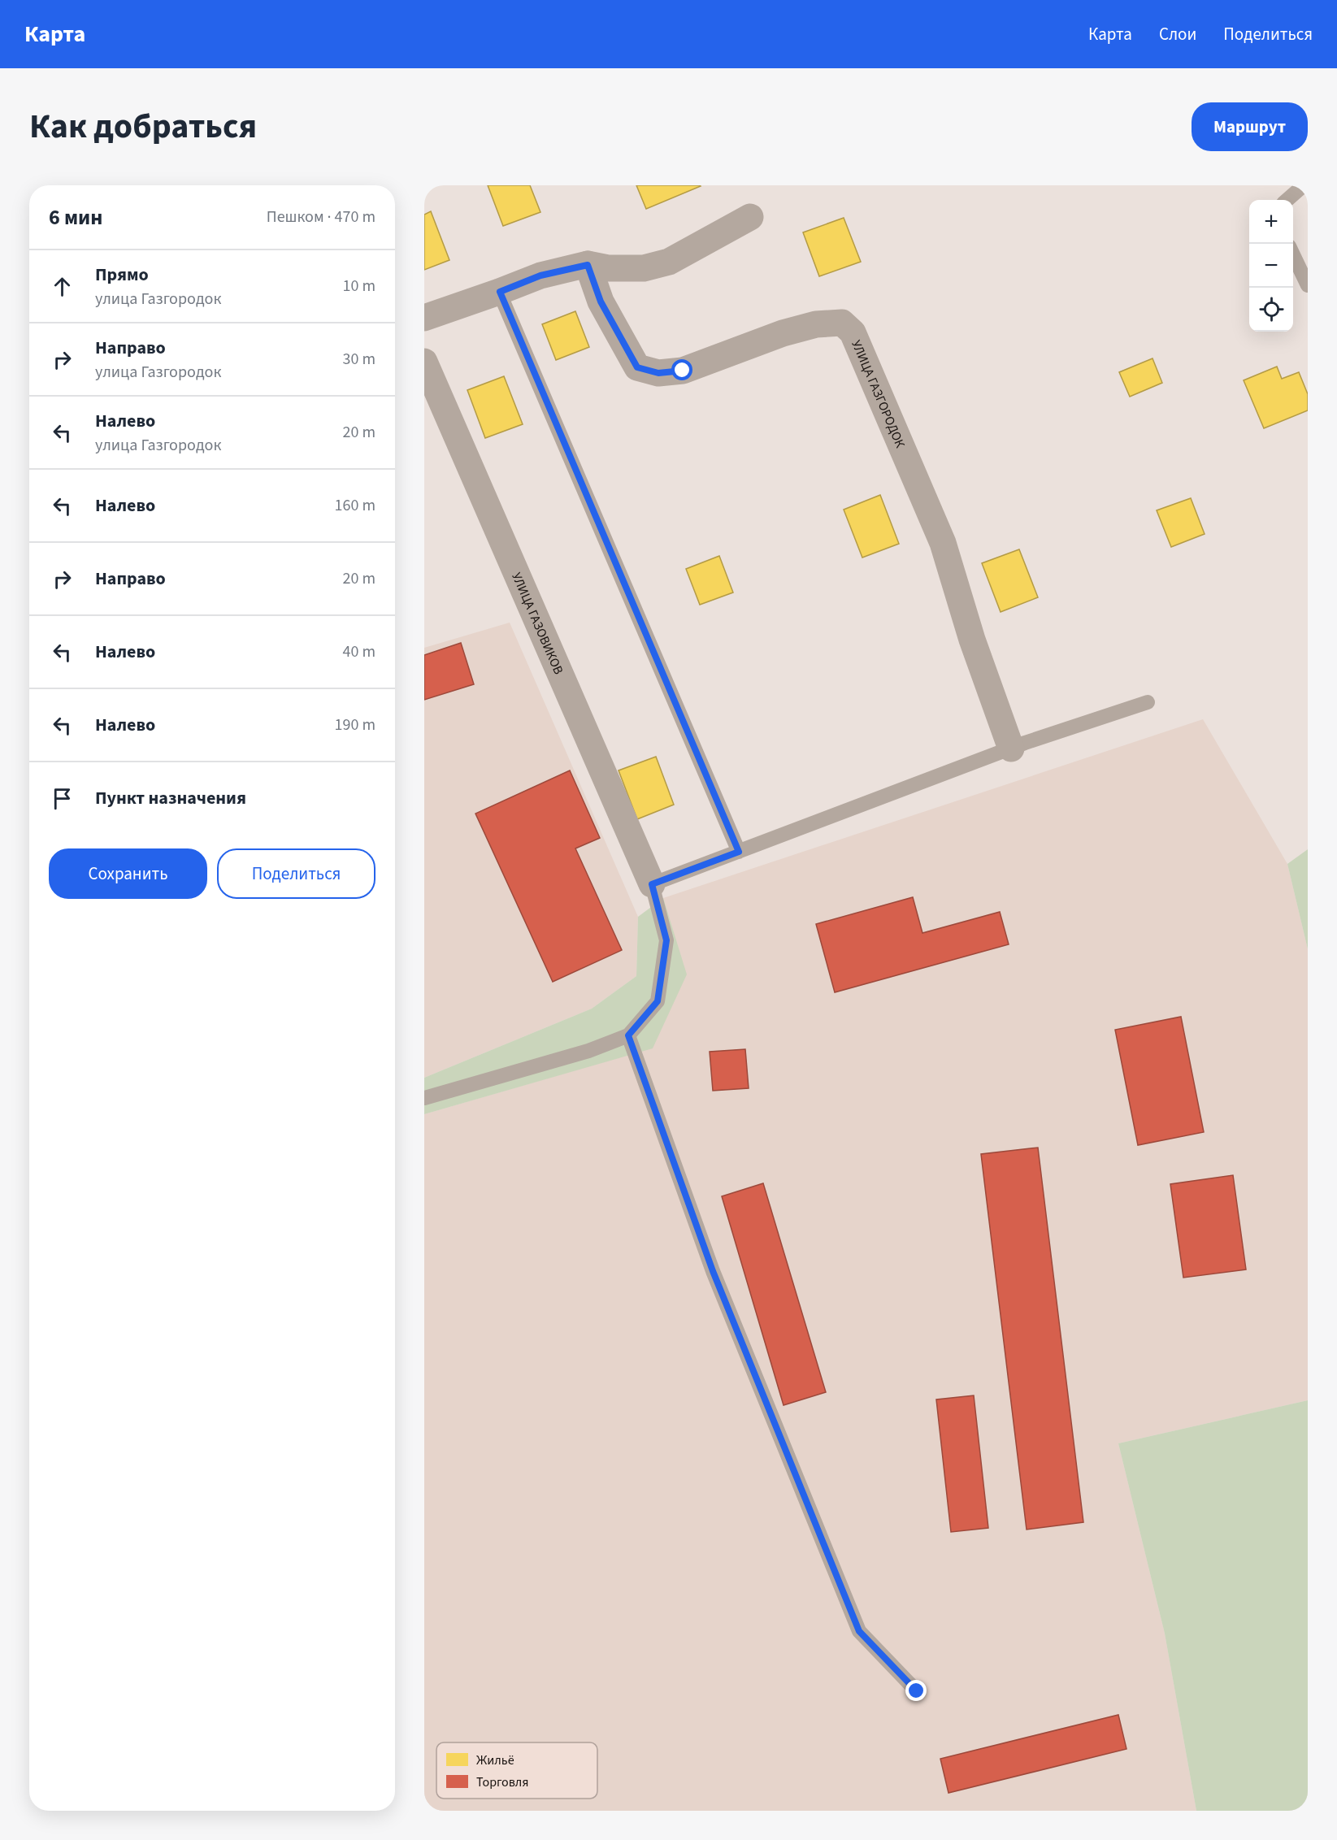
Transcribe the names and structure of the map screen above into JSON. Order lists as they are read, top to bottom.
{
  "streets": {
    "street": ["УЛИЦА ГАЗГОРОДОК", "УЛИЦА ГАЗОВИКОВ"]
  },
  "legend": ["Жильё", "Торговля"],
  "page": {
    "header": "Карта",
    "nav": ["Карта", "Слои", "Поделиться"],
    "title": "Как добраться",
    "buttons": [
      "Маршрут",
      ["Сохранить", "Поделиться"]
    ],
    "heading": ["6 мин", "Пешком · 470 m"],
    "map_buttons": ["+", "−"],
    "list": [
      ["Прямо", "улица Газгородок", "10 m"],
      ["Направо", "улица Газгородок", "30 m"],
      ["Налево", "улица Газгородок", "20 m"],
      ["Налево", "160 m"],
      ["Направо", "20 m"],
      ["Налево", "40 m"],
      ["Налево", "190 m"],
      "Пункт назначения"
    ]
  }
}
